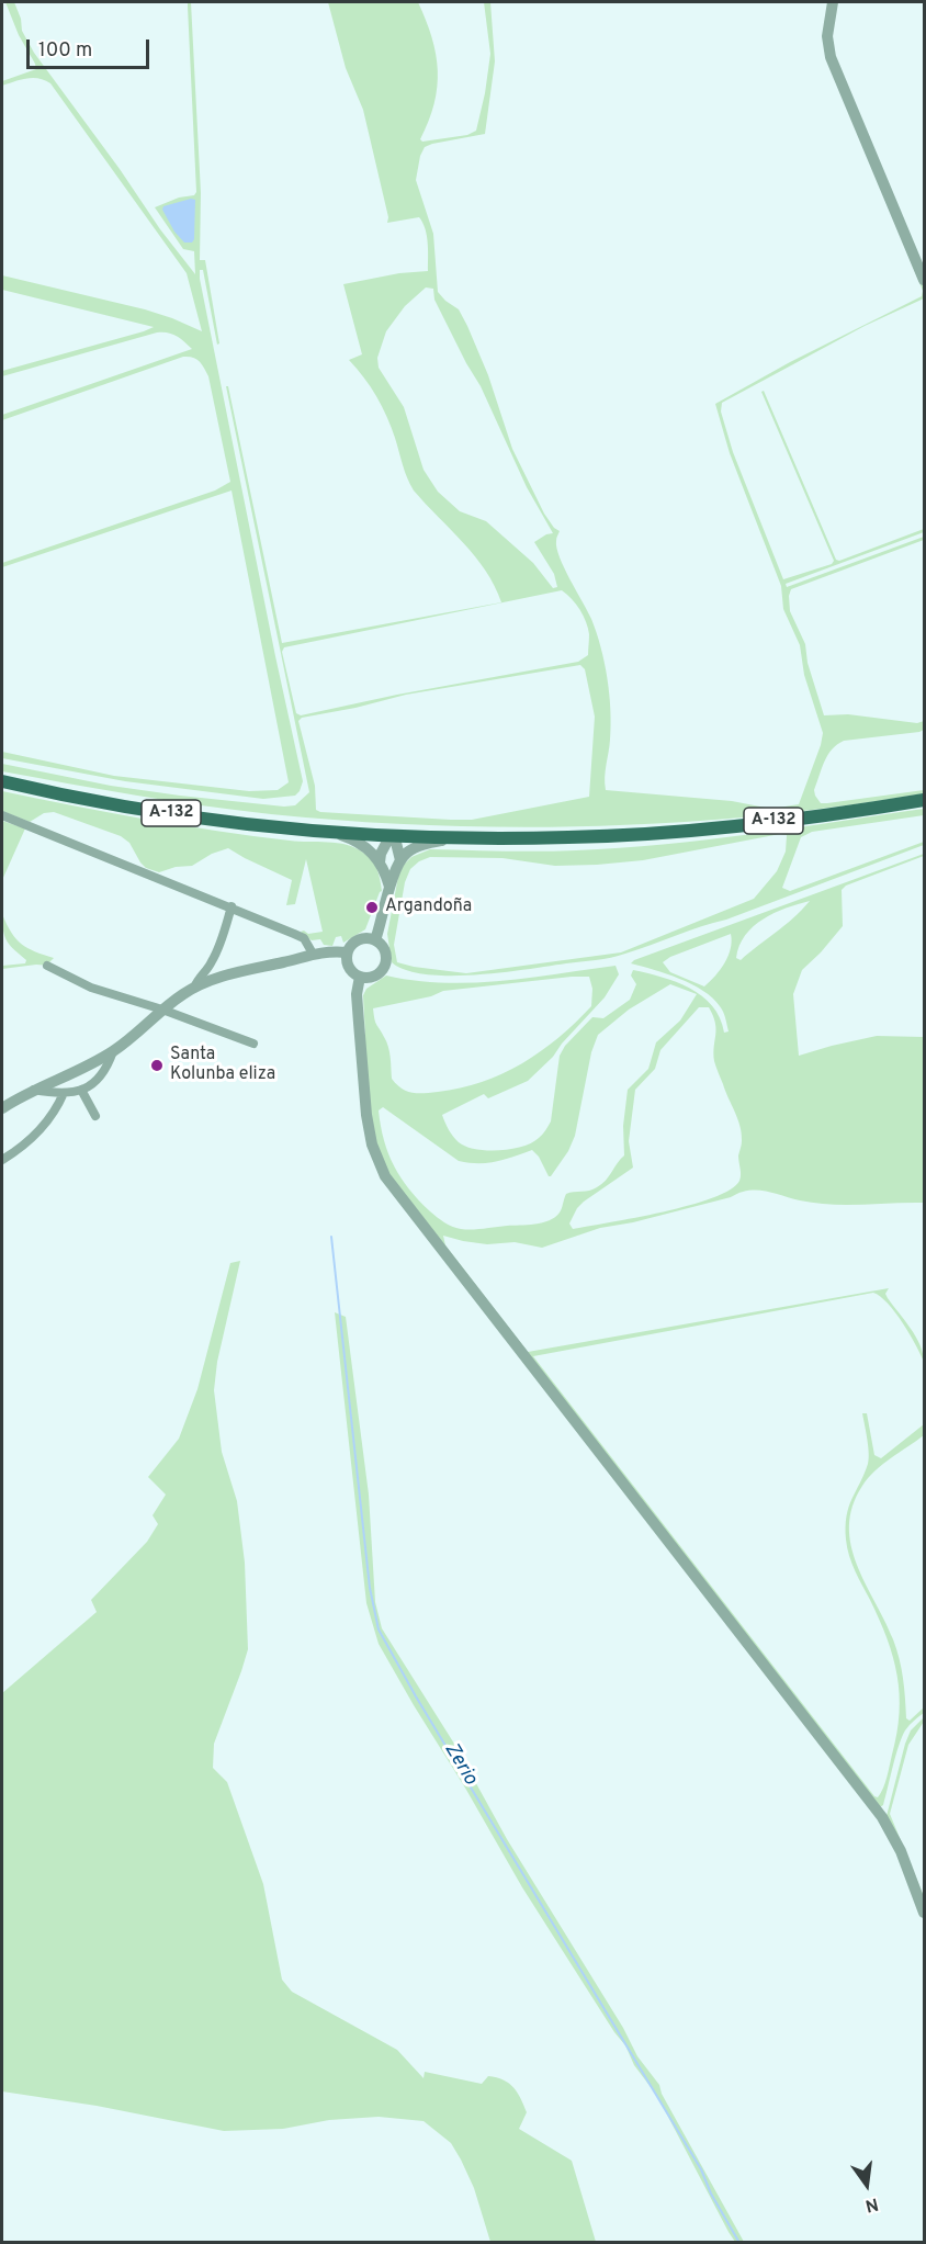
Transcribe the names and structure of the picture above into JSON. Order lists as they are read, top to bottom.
{
  "streets": {
    "main road": ["A-132"]
  },
  "water": ["Zerio"],
  "places": ["Argandoña", "Santa Kolunba eliza"],
  "scale_bar": "100 m",
  "north": "bottom"
}
